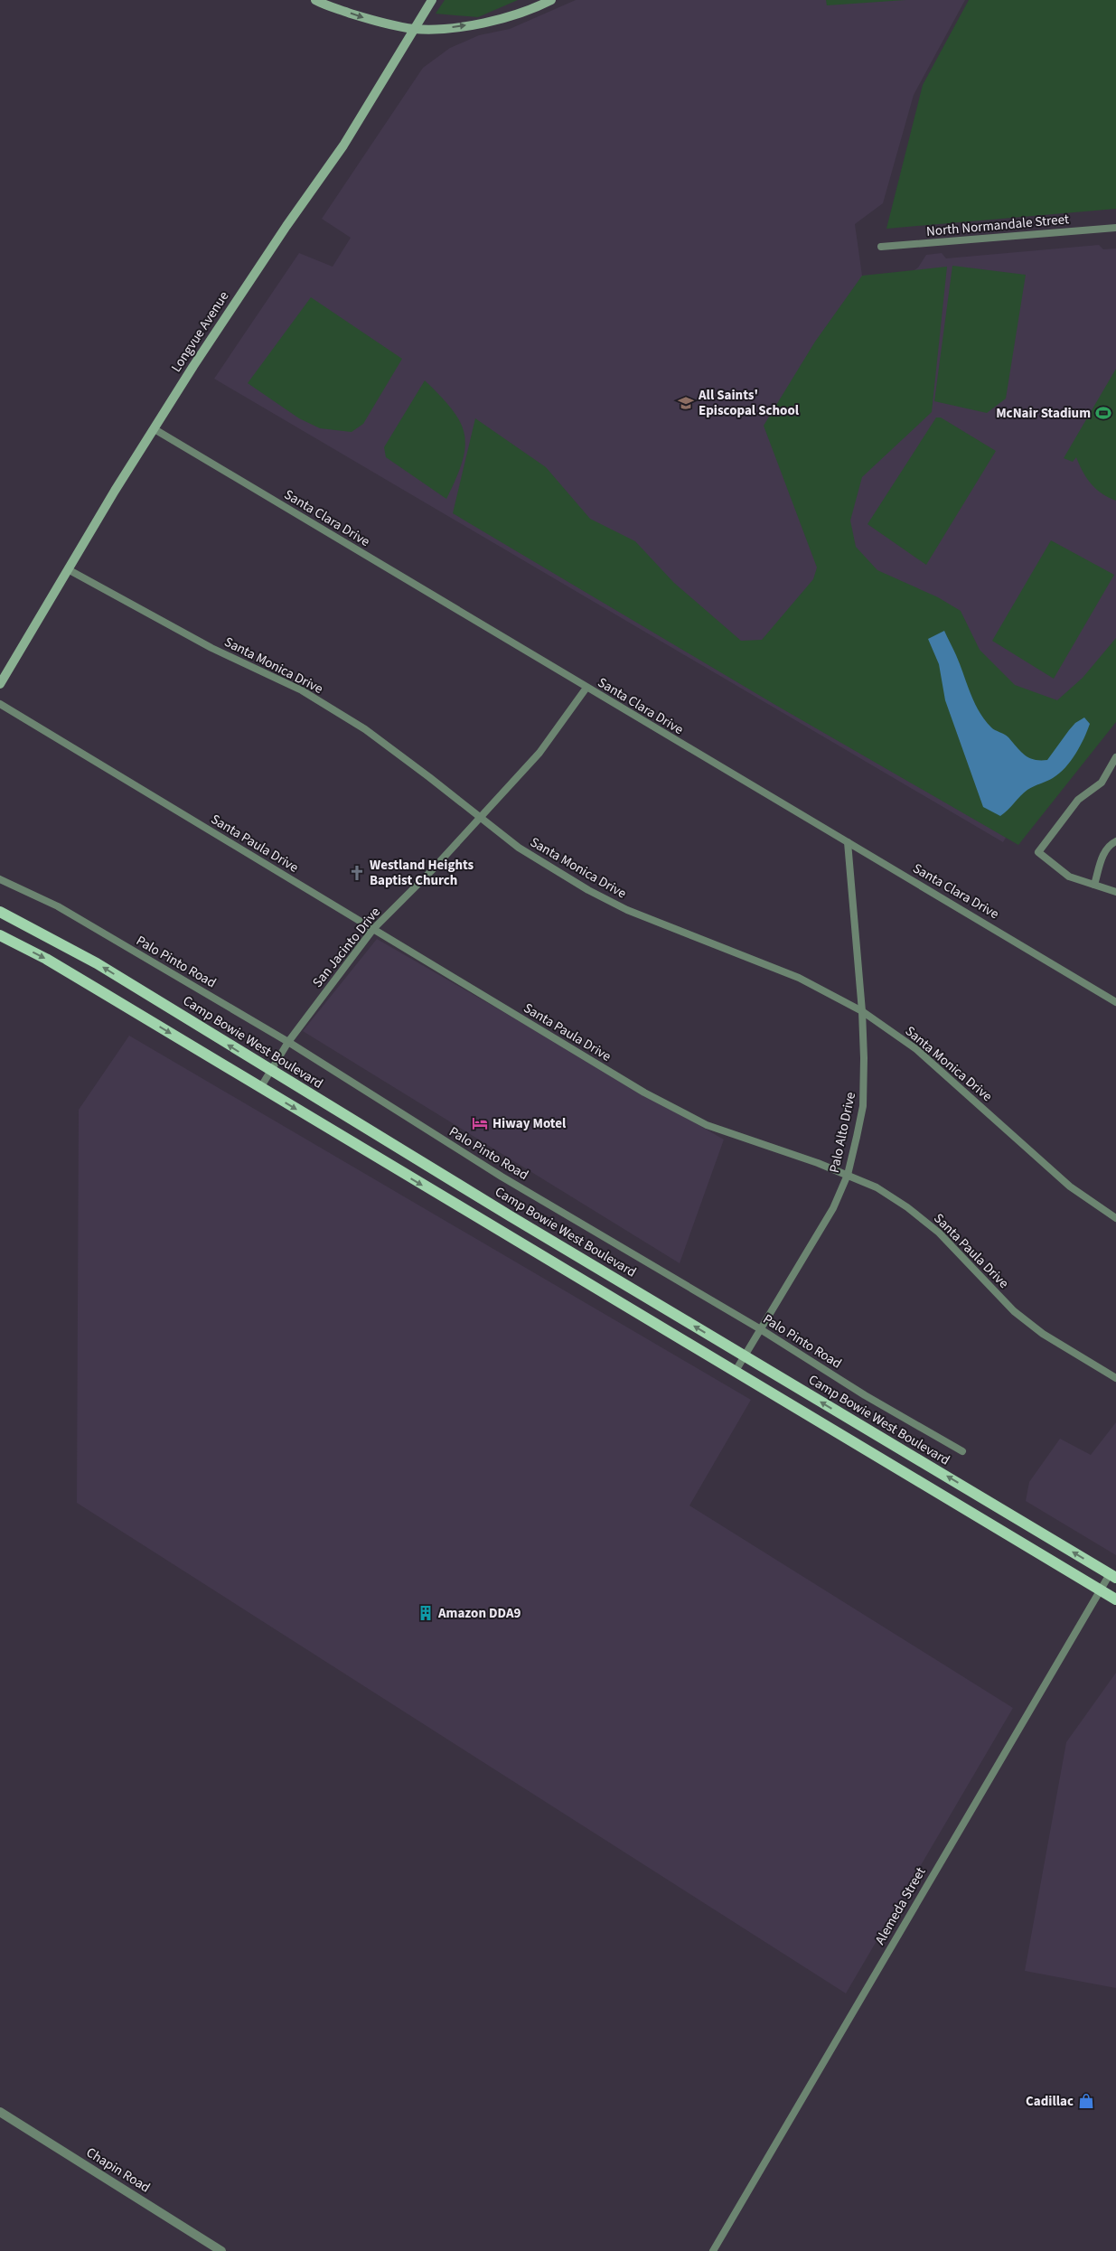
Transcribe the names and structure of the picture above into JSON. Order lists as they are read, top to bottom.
{
  "streets": {
    "main road": ["Longvue Avenue", "Camp Bowie West Boulevard"],
    "street": [
      "North Normandale Street",
      "Santa Clara Drive",
      "Santa Monica Drive",
      "Santa Paula Drive",
      "San Jacinto Drive",
      "Palo Pinto Road",
      "Palo Alto Drive",
      "Alemeda Street",
      "Chapin Road"
    ]
  },
  "crossings": [
    ["Longvue Avenue", "Santa Clara Drive"],
    ["Longvue Avenue", "Santa Monica Drive"],
    ["Santa Clara Drive", "San Jacinto Drive"],
    ["Santa Clara Drive", "Palo Alto Drive"],
    ["Santa Monica Drive", "San Jacinto Drive"],
    ["Santa Monica Drive", "Palo Alto Drive"],
    ["Santa Paula Drive", "San Jacinto Drive"],
    ["Santa Paula Drive", "Palo Alto Drive"],
    ["San Jacinto Drive", "Palo Pinto Road"],
    ["San Jacinto Drive", "Camp Bowie West Boulevard"],
    ["Palo Pinto Road", "Palo Alto Drive"],
    ["Camp Bowie West Boulevard", "Palo Alto Drive"],
    ["Camp Bowie West Boulevard", "Alemeda Street"]
  ],
  "places": {
    "school or university": ["All Saints' Episcopal School"],
    "sports": ["McNair Stadium"],
    "church": ["Westland Heights Baptist Church"],
    "hotel": ["Hiway Motel"],
    "building": ["Amazon DDA9"],
    "shop": ["Cadillac"]
  }
}
